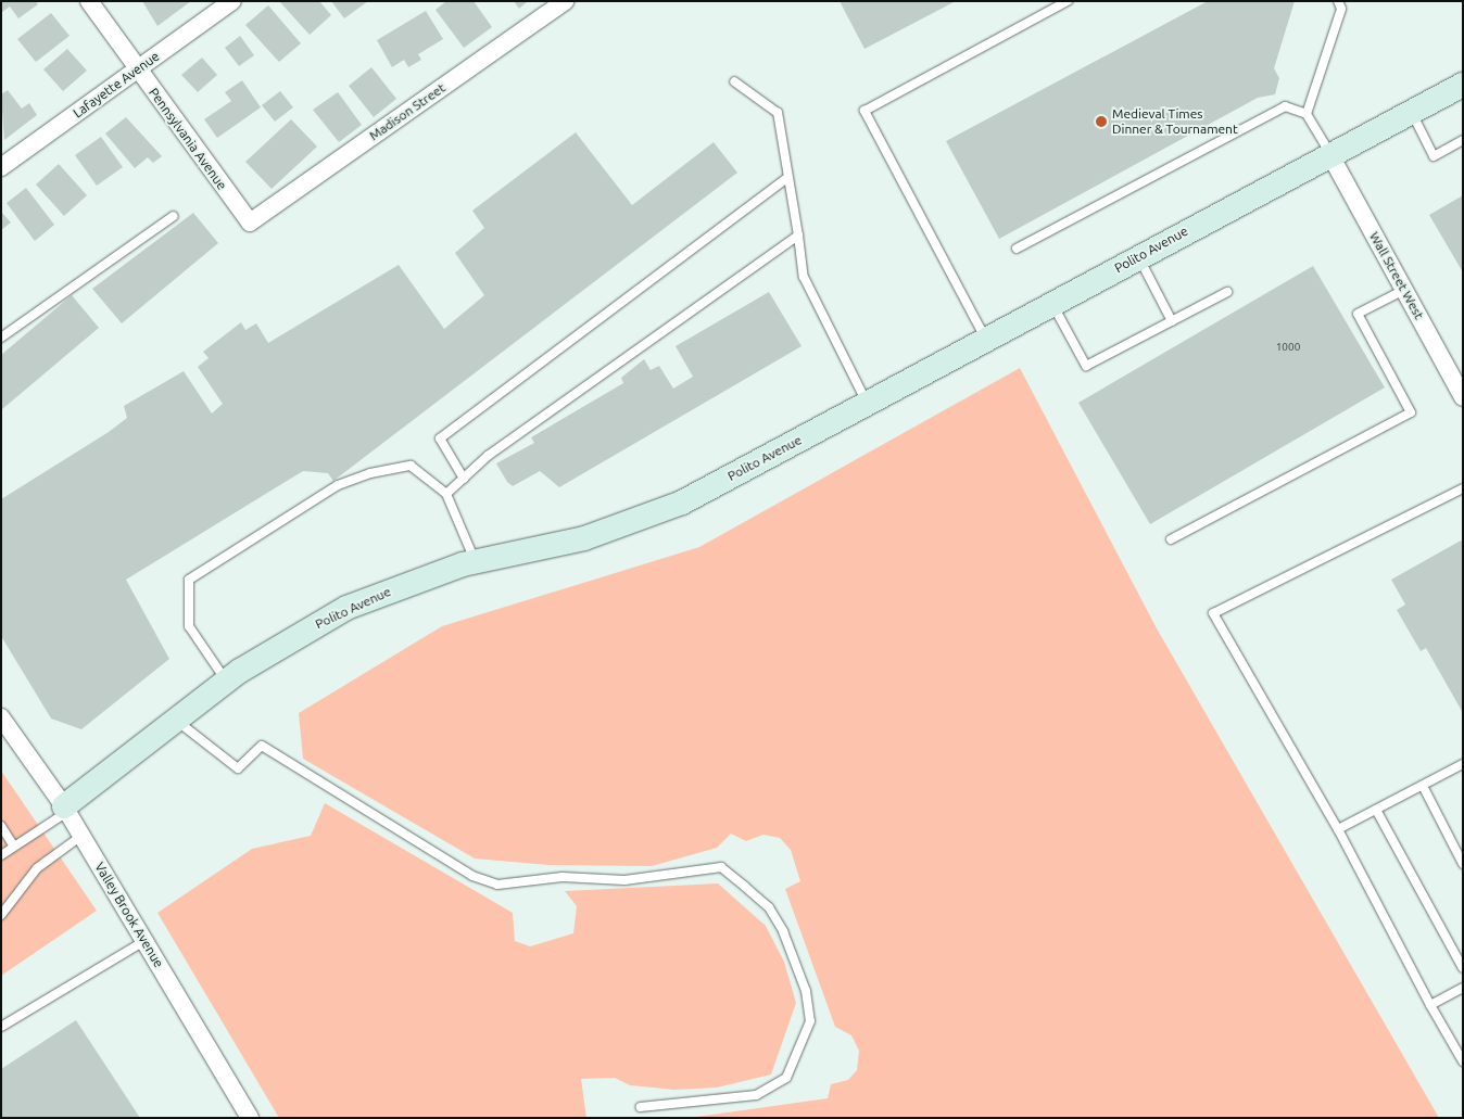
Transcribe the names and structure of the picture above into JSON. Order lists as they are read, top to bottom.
{
  "streets": {
    "street": [
      "Lafayette Avenue",
      "Madison Street",
      "Pennsylvania Avenue",
      "Polito Avenue",
      "Wall Street West",
      "Valley Brook Avenue"
    ]
  },
  "crossings": [
    ["Lafayette Avenue", "Pennsylvania Avenue"],
    ["Madison Street", "Pennsylvania Avenue"],
    ["Polito Avenue", "Wall Street West"],
    ["Polito Avenue", "Valley Brook Avenue"]
  ],
  "places": ["Medieval Times Dinner & Tournament"],
  "house_numbers": ["1000"]
}
